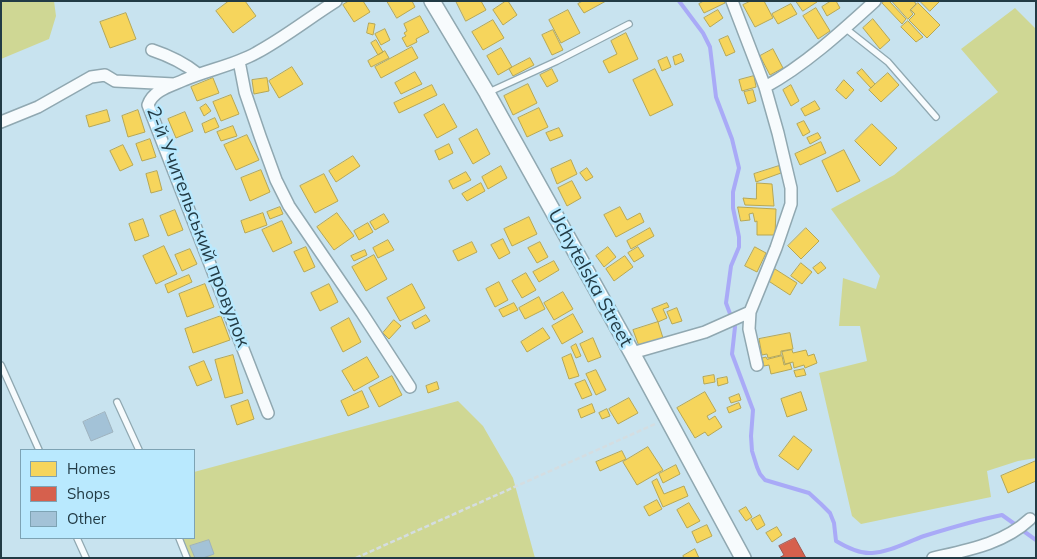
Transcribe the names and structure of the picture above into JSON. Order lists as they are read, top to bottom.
{
  "streets": {
    "main road": ["Uchytelska Street"],
    "street": ["2-й Учительський провулок"]
  },
  "legend": ["Homes", "Shops", "Other"]
}
